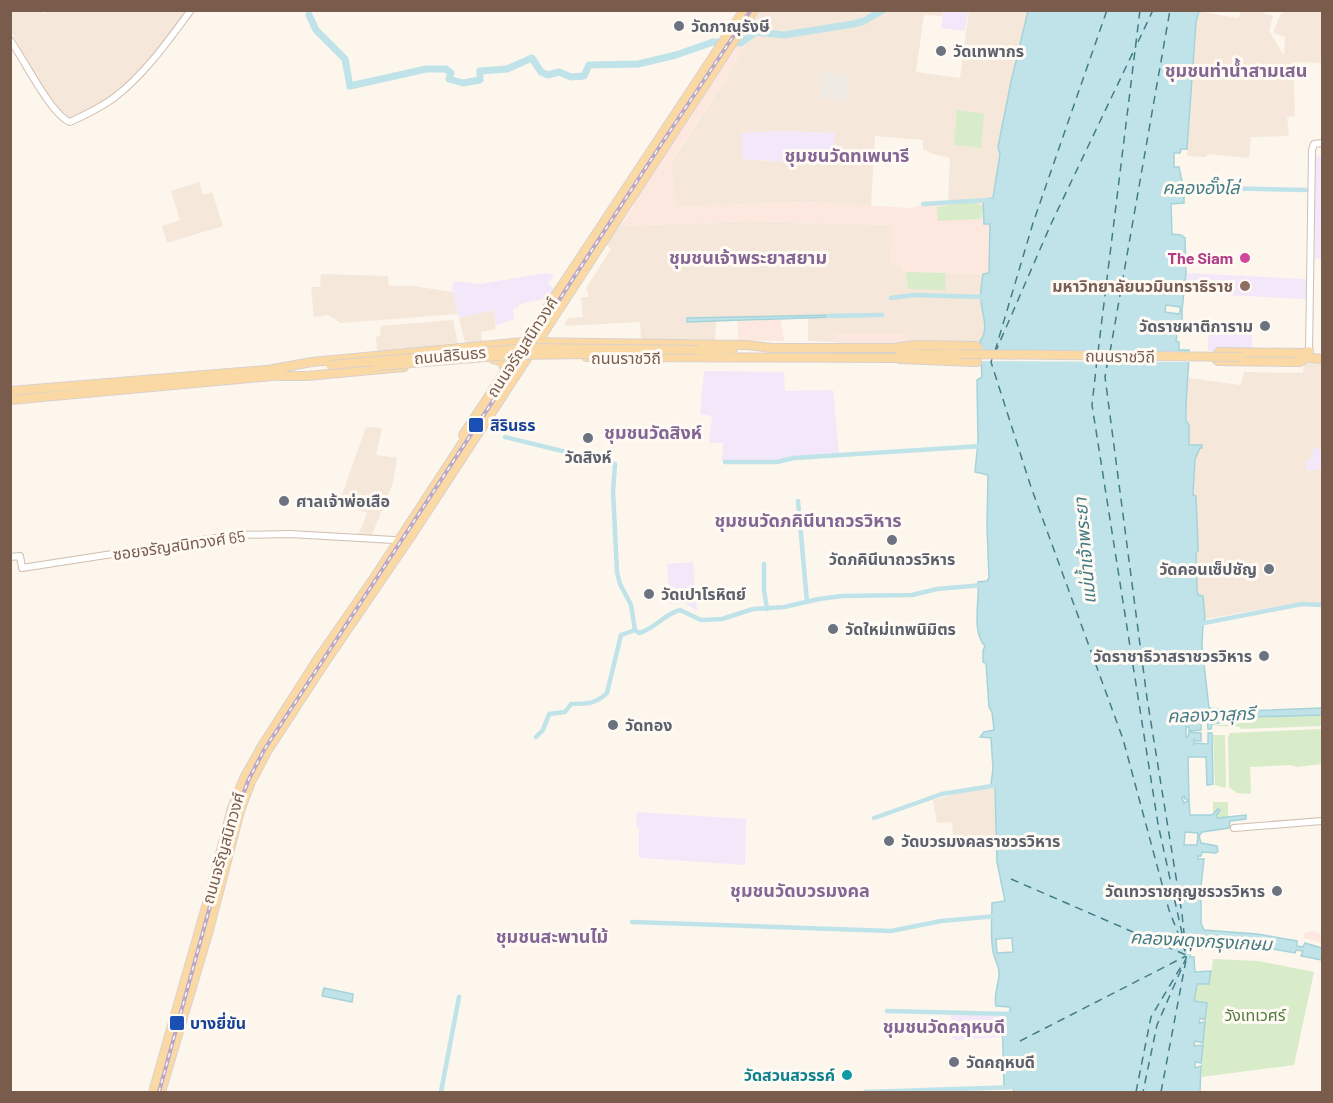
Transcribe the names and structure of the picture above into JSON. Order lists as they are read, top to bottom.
{
  "streets": {
    "main road": ["ถนนจรัญสนิทวงศ์", "ถนนสิรินธร", "ถนนราชวิถี"],
    "street": ["ซอยจรัญสนิทวงศ์ 65"]
  },
  "crossings": [
    ["ถนนจรัญสนิทวงศ์", "ถนนสิรินธร"],
    ["ถนนจรัญสนิทวงศ์", "ถนนราชวิถี"],
    ["ถนนจรัญสนิทวงศ์", "ซอยจรัญสนิทวงศ์ 65"],
    ["ถนนสิรินธร", "ถนนราชวิถี"]
  ],
  "districts": [
    "ชุมชนท่าน้ำสามเสน",
    "ชุมชนวัดทเพนารี",
    "ชุมชนเจ้าพระยาสยาม",
    "ชุมชนวัดสิงห์",
    "ชุมชนวัดภคินีนาถวรวิหาร",
    "ชุมชนวัดบวรมงคล",
    "ชุมชนสะพานไม้",
    "ชุมชนวัดคฤหบดี"
  ],
  "water": [
    "คลองอั๊งโล่",
    "แม่น้ำเจ้าพระยา",
    "คลองวาสุกรี",
    "คลองผดุงกรุงเกษม"
  ],
  "parks": ["วังเทเวศร์"],
  "places": {
    "other": [
      "วัดภาณุรังษี",
      "วัดเทพากร",
      "The Siam",
      "มหาวิทยาลัยนวมินทราธิราช",
      "วัดราชผาติการาม",
      "วัดสิงห์",
      "ศาลเจ้าพ่อเสือ",
      "วัดภคินีนาถวรวิหาร",
      "วัดคอนเซ็ปชัญ",
      "วัดเปาโรหิตย์",
      "วัดใหม่เทพนิมิตร",
      "วัดราชาธิวาสราชวรวิหาร",
      "วัดทอง",
      "วัดบวรมงคลราชวรวิหาร",
      "วัดเทวราชกุญชรวรวิหาร",
      "วัดคฤหบดี",
      "วัดสวนสวรรค์"
    ],
    "transit": ["สิรินธร", "บางยี่ขัน"]
  }
}
